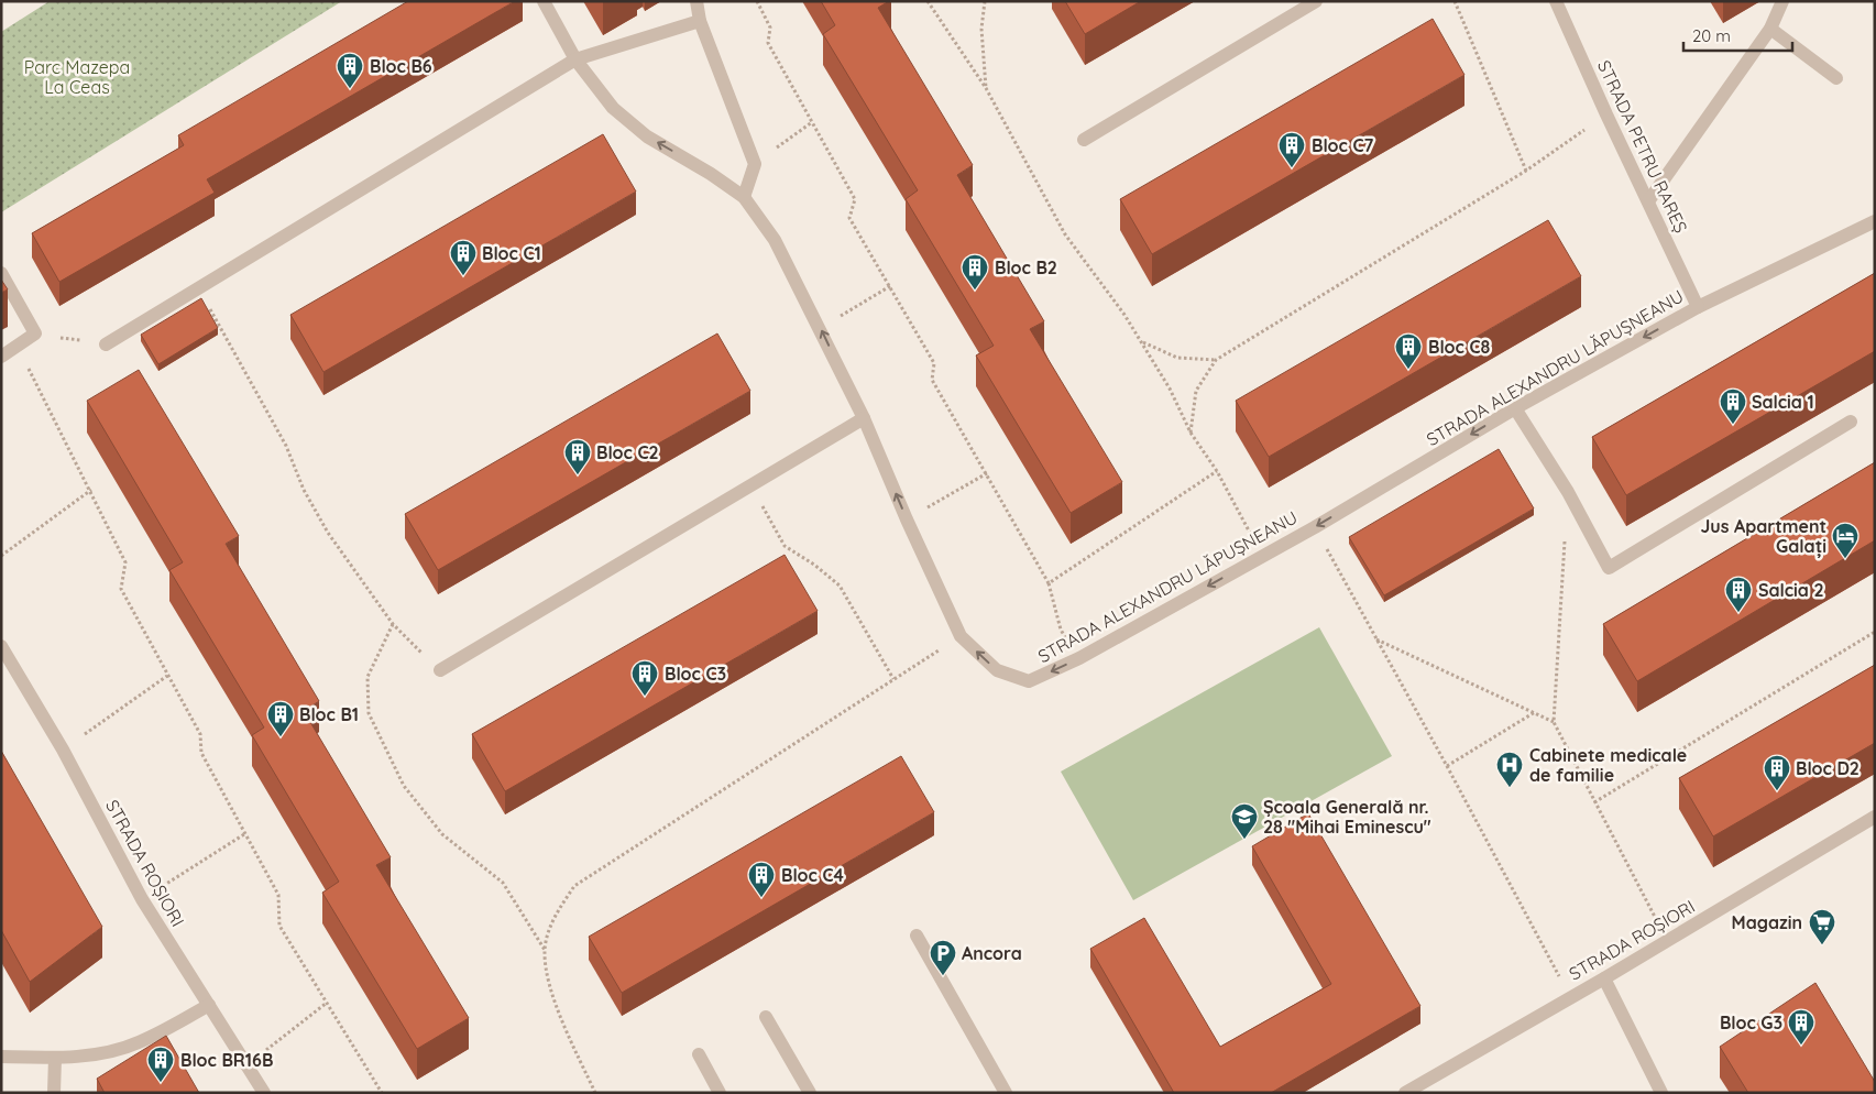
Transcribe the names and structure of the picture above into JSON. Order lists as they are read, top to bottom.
{
  "streets": {
    "street": ["STRADA PETRU RAREȘ", "STRADA ALEXANDRU LĂPUȘNEANU", "STRADA ROȘIORI"]
  },
  "crossings": [
    ["STRADA PETRU RAREȘ", "STRADA ALEXANDRU LĂPUȘNEANU"]
  ],
  "parks": ["Parc Mazepa La Ceas"],
  "places": {
    "building": [
      "Bloc B6",
      "Bloc C7",
      "Bloc C1",
      "Bloc B2",
      "Bloc C8",
      "Salcia 1",
      "Bloc C2",
      "Salcia 2",
      "Bloc C3",
      "Bloc B1",
      "Bloc D2",
      "Bloc C4",
      "Bloc G3",
      "Bloc BR16B"
    ],
    "hotel": ["Jus Apartment Galați"],
    "hospital": ["Cabinete medicale de familie"],
    "school or university": ["Școala Generală nr. 28 \"Mihai Eminescu\""],
    "supermarket": ["Magazin"],
    "parking": ["Ancora"]
  },
  "scale_bar": "20 m"
}
